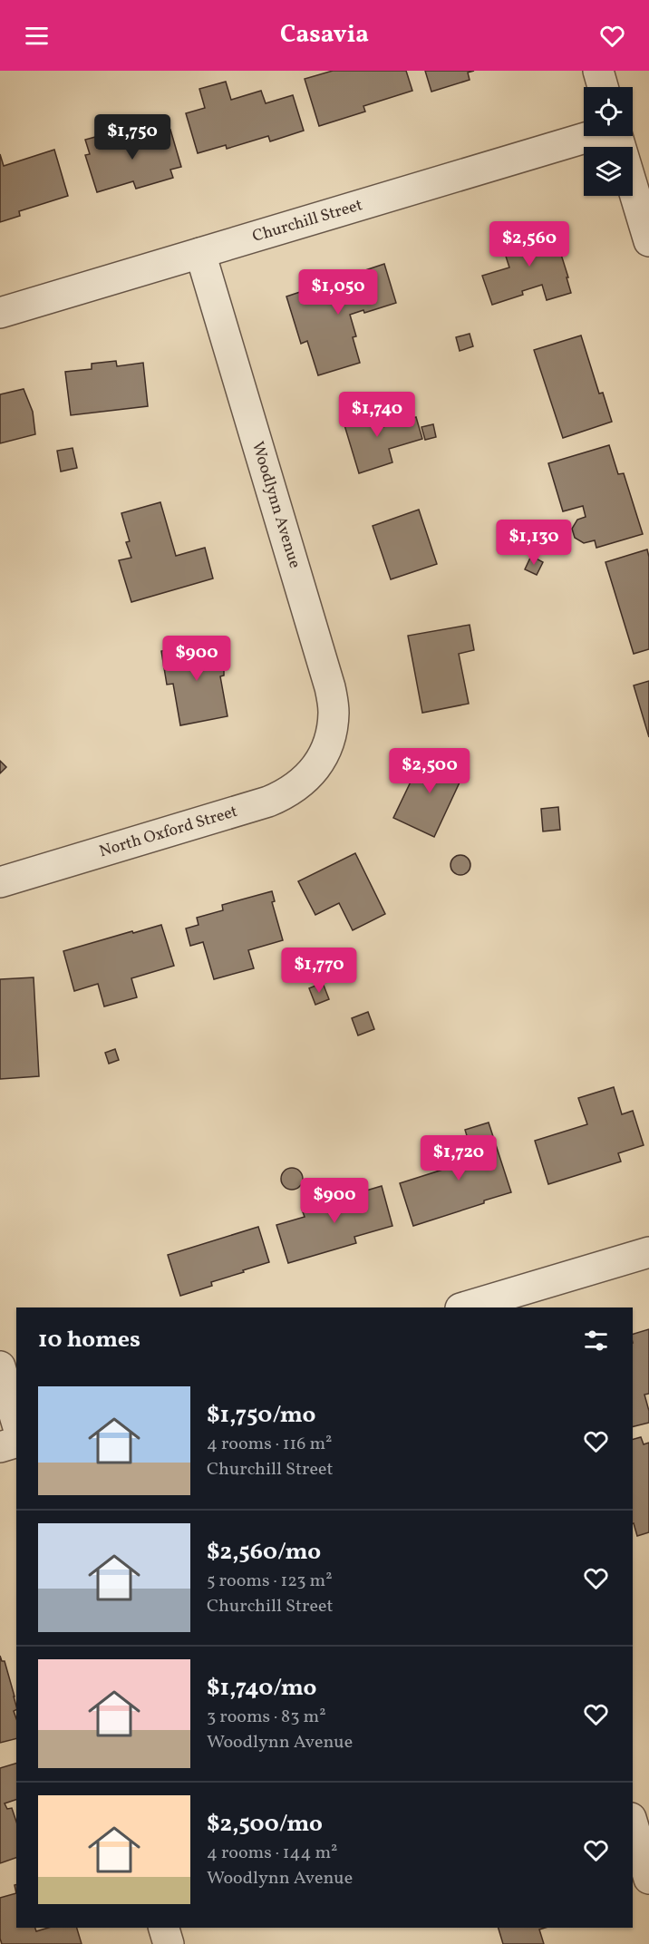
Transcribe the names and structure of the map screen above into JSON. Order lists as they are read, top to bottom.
{
  "streets": {
    "street": ["Churchill Street", "Woodlynn Avenue", "North Oxford Street"]
  },
  "crossings": [
    ["Churchill Street", "Woodlynn Avenue"],
    ["Woodlynn Avenue", "North Oxford Street"]
  ],
  "page": {
    "header": "Casavia",
    "price": [
      "$1,750",
      "$2,560",
      "$1,050",
      "$1,740",
      "$1,130",
      "$900",
      "$2,500",
      "$1,770",
      "$1,720",
      "$900"
    ],
    "heading": "10 homes",
    "list": [
      {
        "name": "$1,750/mo",
        "note": "4 rooms · 116 m² · Churchill Street"
      },
      {
        "name": "$2,560/mo",
        "note": "5 rooms · 123 m² · Churchill Street"
      },
      {
        "name": "$1,740/mo",
        "note": "3 rooms · 83 m² · Woodlynn Avenue"
      },
      {
        "name": "$2,500/mo",
        "note": "4 rooms · 144 m² · Woodlynn Avenue"
      }
    ]
  }
}
